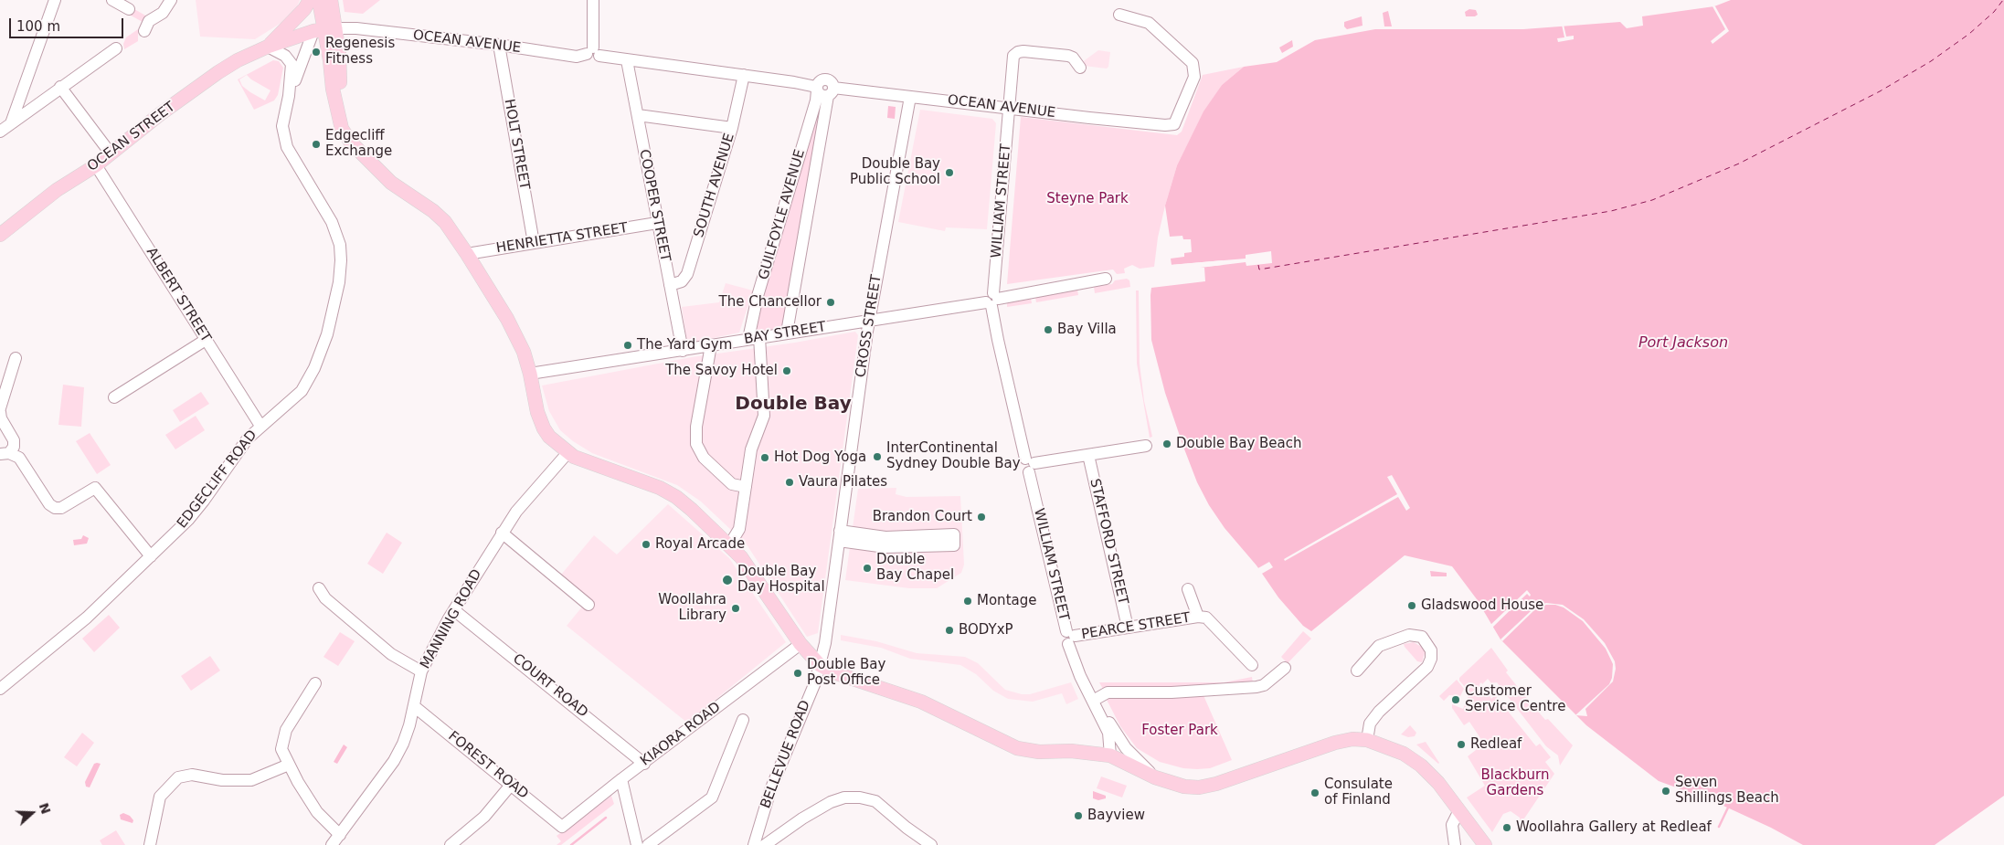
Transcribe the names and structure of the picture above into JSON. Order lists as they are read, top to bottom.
{
  "streets": {
    "main road": ["OCEAN AVENUE", "OCEAN STREET"],
    "street": [
      "HOLT STREET",
      "SOUTH AVENUE",
      "WILLIAM STREET",
      "COOPER STREET",
      "GUILFOYLE AVENUE",
      "HENRIETTA STREET",
      "ALBERT STREET",
      "CROSS STREET",
      "BAY STREET",
      "EDGECLIFF ROAD",
      "STAFFORD STREET",
      "MANNING ROAD",
      "PEARCE STREET",
      "COURT ROAD",
      "KIAORA ROAD",
      "BELLEVUE ROAD",
      "FOREST ROAD"
    ]
  },
  "crossings": [
    ["OCEAN AVENUE", "OCEAN STREET"],
    ["OCEAN AVENUE", "HOLT STREET"],
    ["OCEAN AVENUE", "SOUTH AVENUE"],
    ["OCEAN AVENUE", "WILLIAM STREET"],
    ["OCEAN AVENUE", "COOPER STREET"],
    ["OCEAN AVENUE", "GUILFOYLE AVENUE"],
    ["OCEAN AVENUE", "CROSS STREET"],
    ["OCEAN AVENUE", "EDGECLIFF ROAD"],
    ["OCEAN STREET", "ALBERT STREET"],
    ["OCEAN STREET", "EDGECLIFF ROAD"],
    ["HOLT STREET", "HENRIETTA STREET"],
    ["SOUTH AVENUE", "COOPER STREET"],
    ["WILLIAM STREET", "BAY STREET"],
    ["WILLIAM STREET", "PEARCE STREET"],
    ["COOPER STREET", "HENRIETTA STREET"],
    ["COOPER STREET", "BAY STREET"],
    ["GUILFOYLE AVENUE", "BAY STREET"],
    ["ALBERT STREET", "EDGECLIFF ROAD"],
    ["CROSS STREET", "BAY STREET"],
    ["CROSS STREET", "BELLEVUE ROAD"],
    ["STAFFORD STREET", "PEARCE STREET"],
    ["MANNING ROAD", "COURT ROAD"],
    ["MANNING ROAD", "FOREST ROAD"],
    ["COURT ROAD", "KIAORA ROAD"],
    ["KIAORA ROAD", "FOREST ROAD"]
  ],
  "districts": ["Double Bay"],
  "water": ["Port Jackson"],
  "parks": ["Steyne Park", "Foster Park", "Blackburn Gardens"],
  "places": [
    "Regenesis Fitness",
    "Edgecliff Exchange",
    "Double Bay Public School",
    "The Chancellor",
    "Bay Villa",
    "The Yard Gym",
    "The Savoy Hotel",
    "Double Bay Beach",
    "InterContinental Sydney Double Bay",
    "Hot Dog Yoga",
    "Vaura Pilates",
    "Brandon Court",
    "Royal Arcade",
    "Double Bay Chapel",
    "Double Bay Day Hospital",
    "Montage",
    "Gladswood House",
    "Woollahra Library",
    "BODYxP",
    "Double Bay Post Office",
    "Customer Service Centre",
    "Redleaf",
    "Seven Shillings Beach",
    "Consulate of Finland",
    "Bayview",
    "Woollahra Gallery at Redleaf"
  ],
  "scale_bar": "100 m",
  "north": "right"
}
